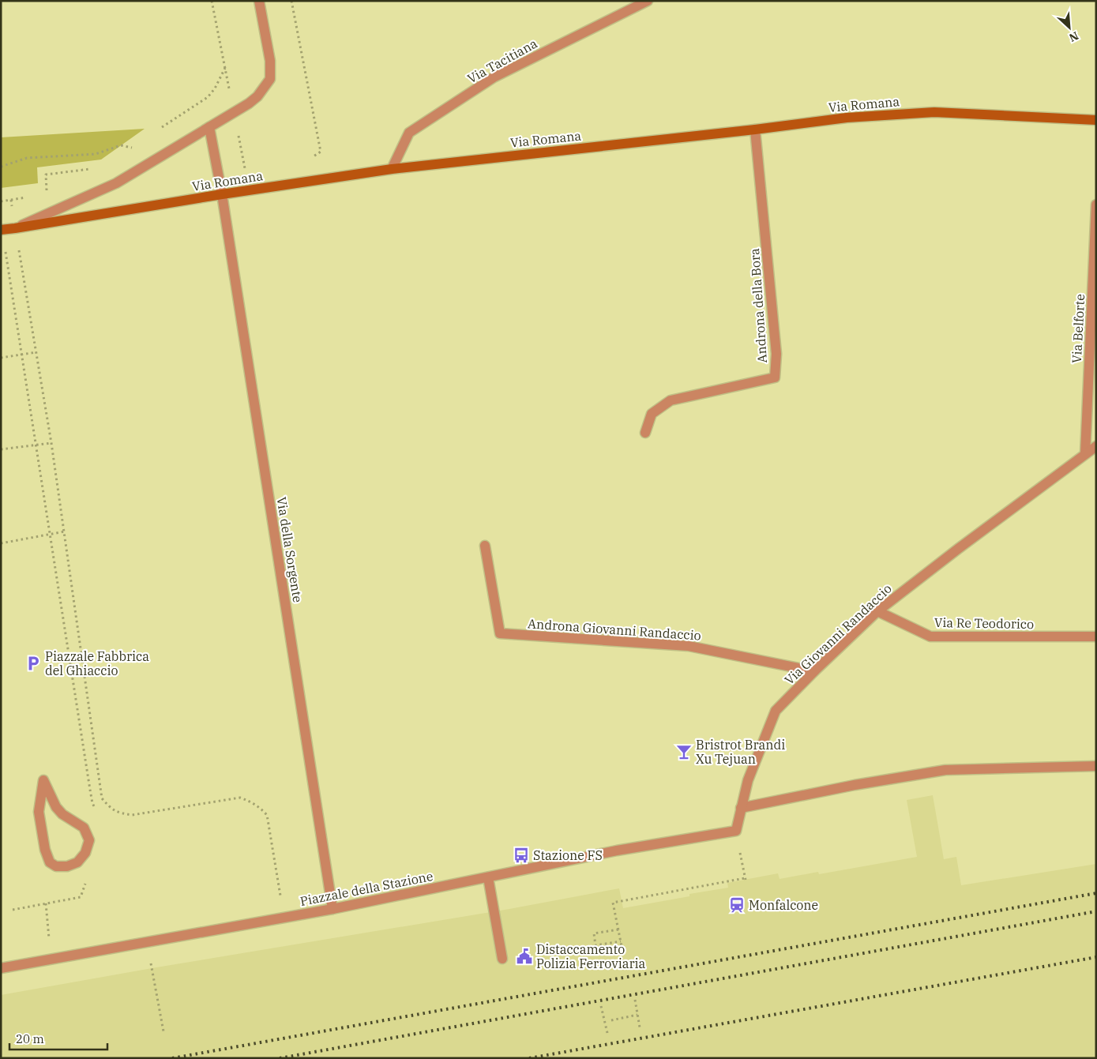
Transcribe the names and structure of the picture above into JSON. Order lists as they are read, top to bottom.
{
  "streets": {
    "street": [
      "Via Tacitiana",
      "Via Romana",
      "Androna della Bora",
      "Via Belforte",
      "Via della Sorgente",
      "Via Re Teodorico",
      "Androna Giovanni Randaccio",
      "Via Giovanni Randaccio",
      "Piazzale della Stazione"
    ]
  },
  "crossings": [
    ["Via Tacitiana", "Via Romana"],
    ["Via Romana", "Androna della Bora"],
    ["Via Romana", "Via della Sorgente"],
    ["Via Belforte", "Via Giovanni Randaccio"],
    ["Via della Sorgente", "Piazzale della Stazione"],
    ["Via Re Teodorico", "Via Giovanni Randaccio"],
    ["Androna Giovanni Randaccio", "Via Giovanni Randaccio"],
    ["Via Giovanni Randaccio", "Piazzale della Stazione"]
  ],
  "places": {
    "parking": ["Piazzale Fabbrica del Ghiaccio"],
    "bar": ["Bristrot Brandi Xu Tejuan"],
    "bus stop": ["Stazione FS"],
    "station": ["Monfalcone"],
    "public building": ["Distaccamento Polizia Ferroviaria"]
  },
  "scale_bar": "20 m",
  "north": "bottom right"
}
